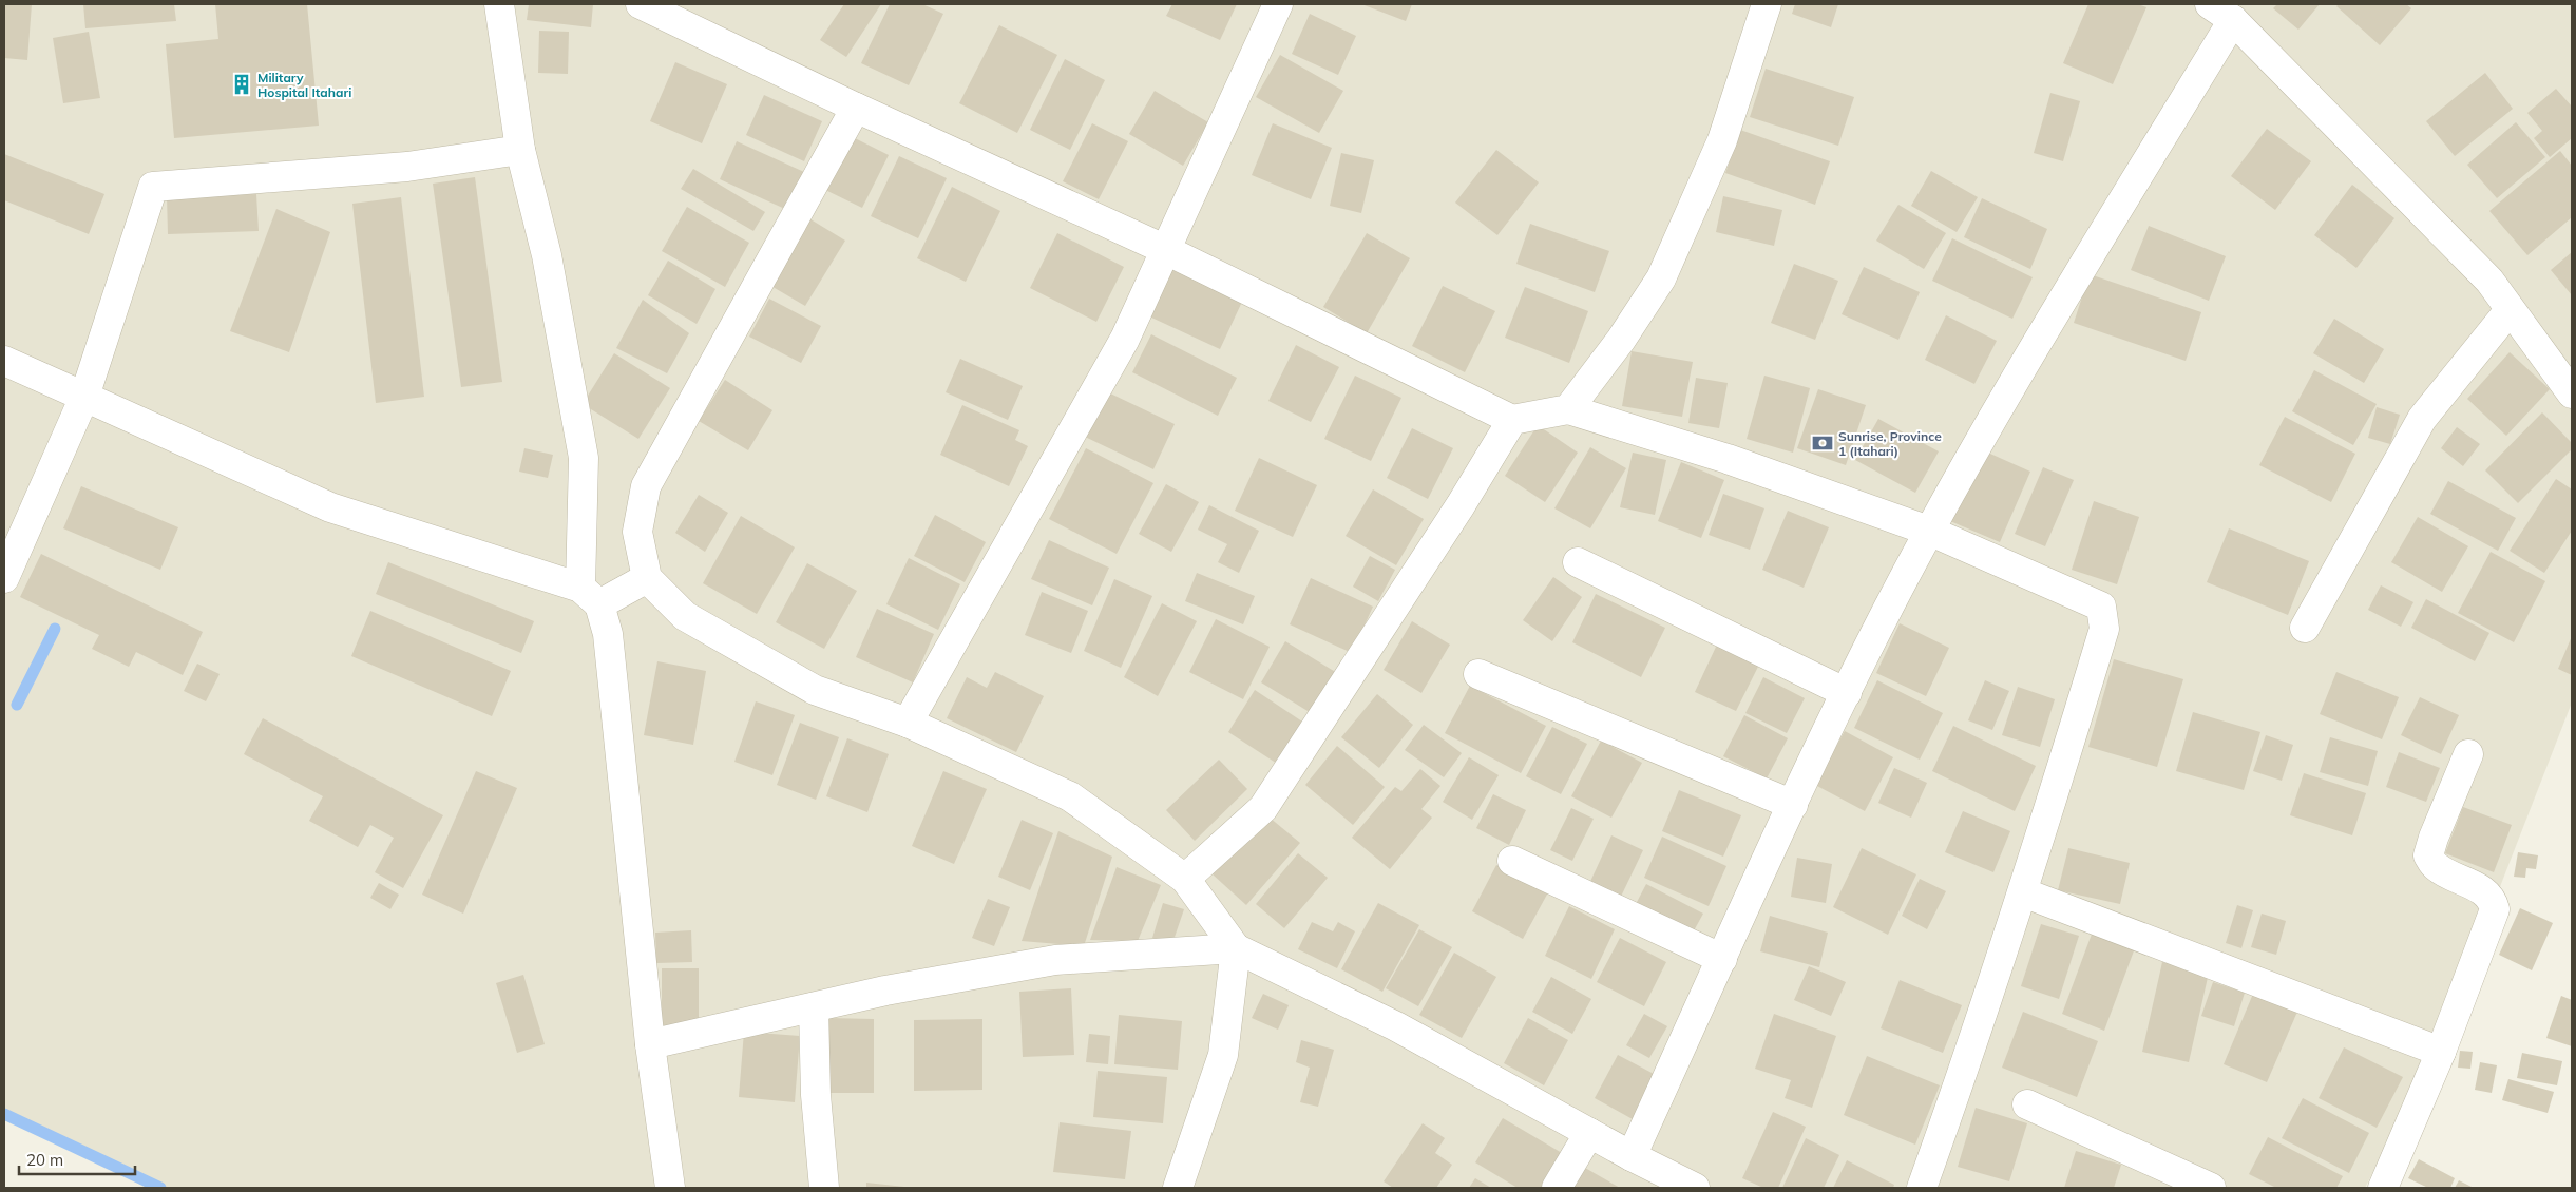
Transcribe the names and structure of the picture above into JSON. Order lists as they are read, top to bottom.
{
  "places": {
    "building": ["Military Hospital Itahari"],
    "bank": ["Sunrise, Province 1 (Itahari)"]
  },
  "scale_bar": "20 m"
}
